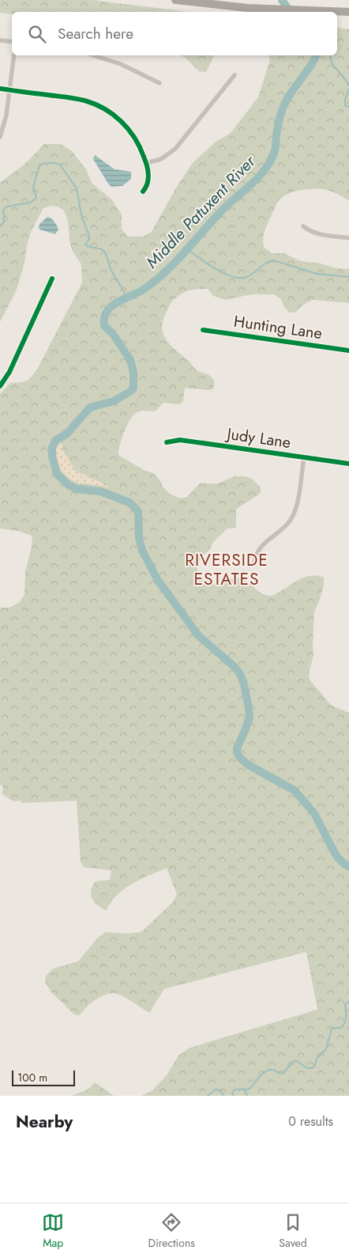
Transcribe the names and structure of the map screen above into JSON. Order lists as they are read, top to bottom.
{
  "streets": {
    "street": ["Hunting Lane", "Judy Lane"]
  },
  "districts": ["RIVERSIDE ESTATES"],
  "water": ["Middle Patuxent River"],
  "scale_bar": "100 m",
  "page": {
    "search": "Search here",
    "scale": "100 m",
    "heading": ["Nearby", "0 results"],
    "nav": ["Map", "Directions", "Saved"]
  }
}
